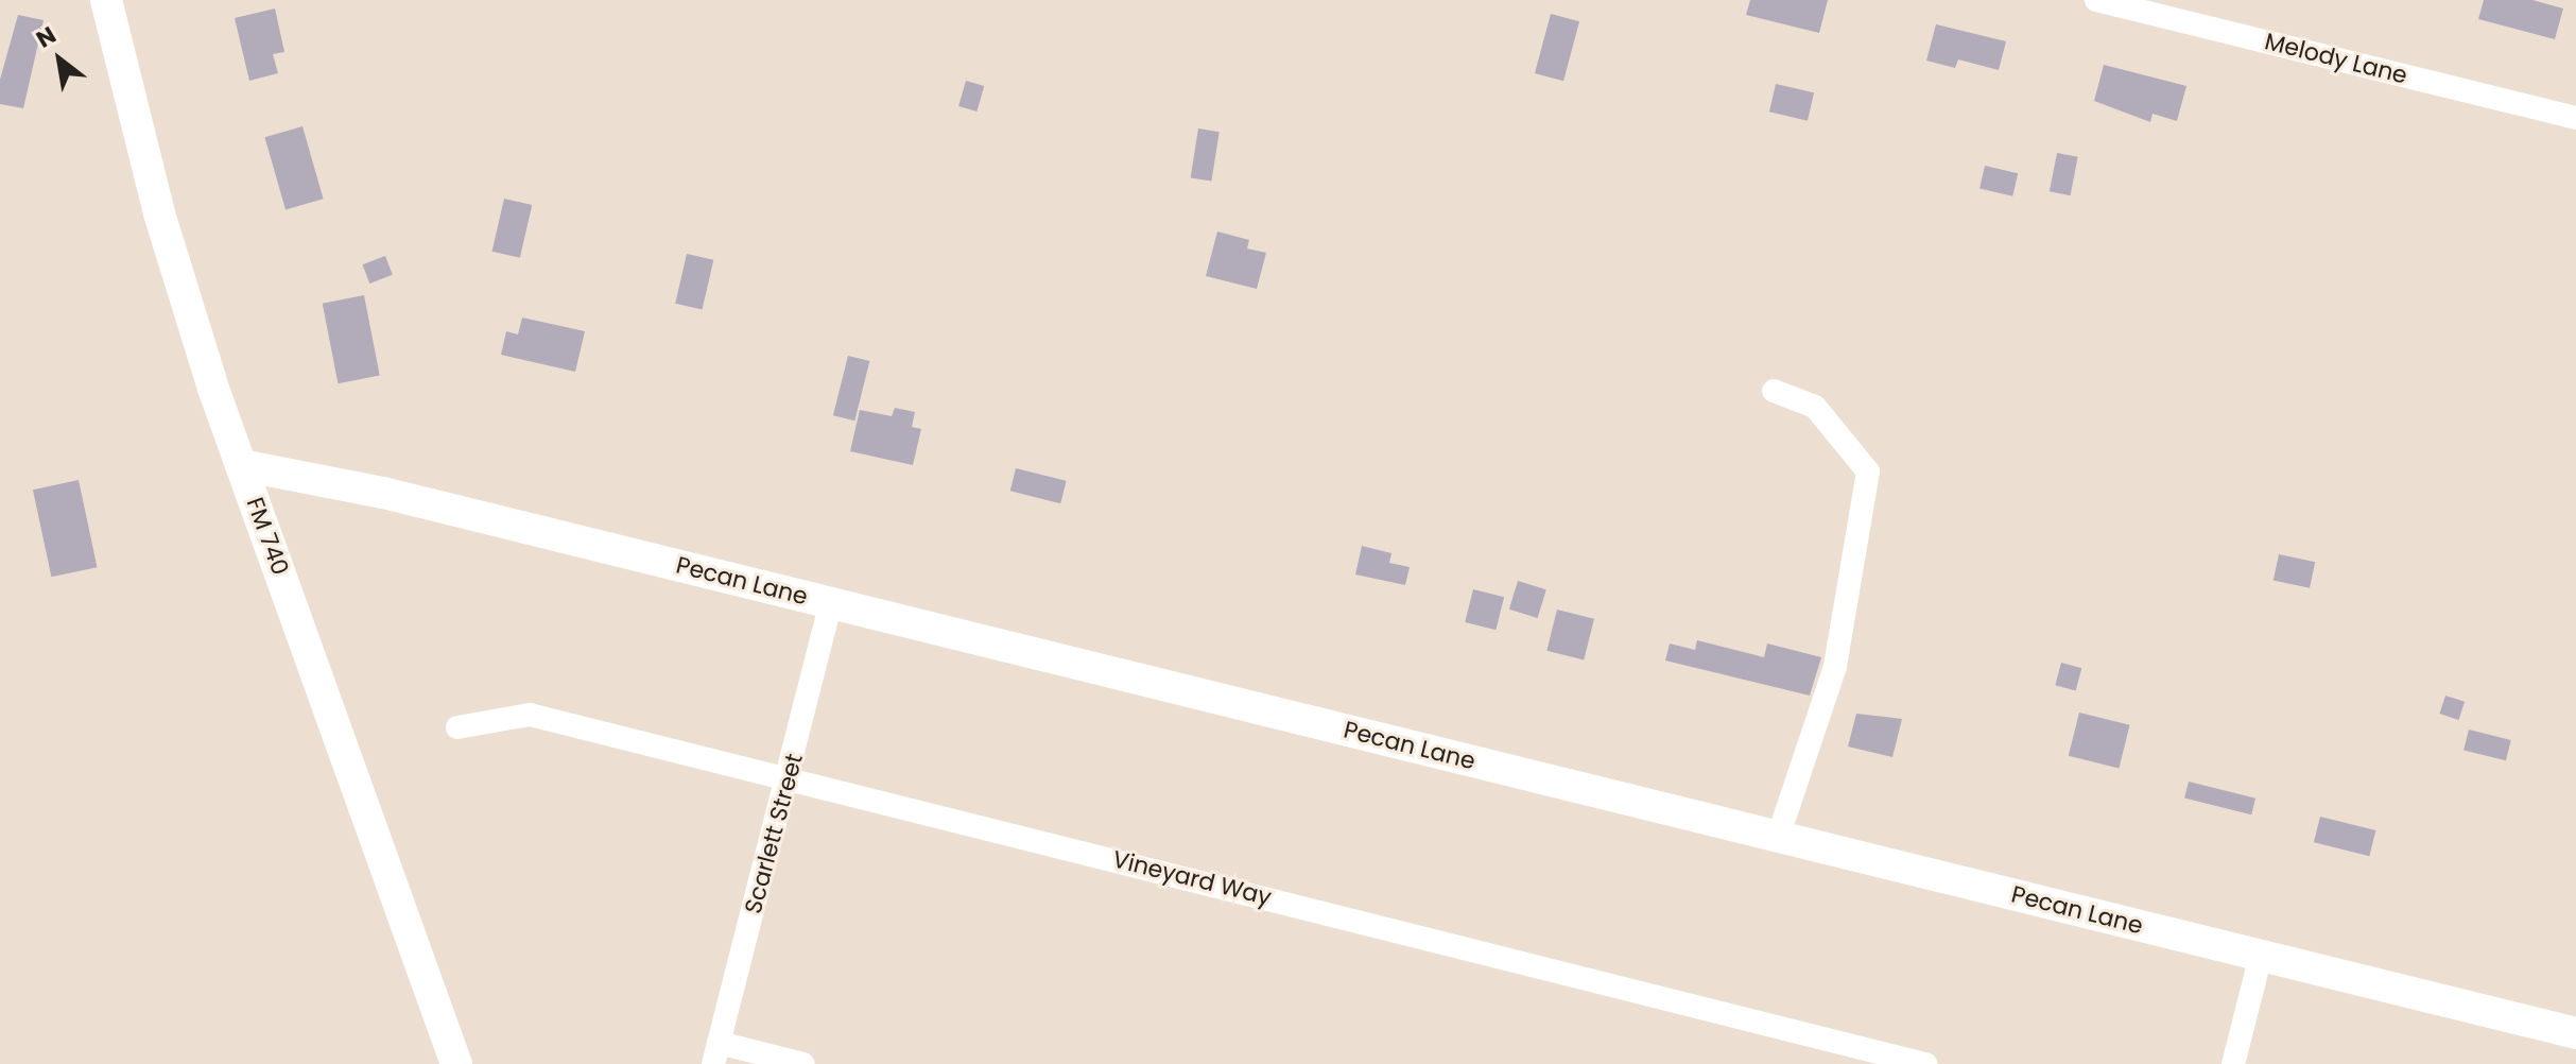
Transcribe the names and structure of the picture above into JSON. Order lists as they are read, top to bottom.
{
  "streets": {
    "street": [
      "Melody Lane",
      "FM 740",
      "Pecan Lane",
      "Scarlett Street",
      "Vineyard Way"
    ]
  },
  "crossings": [
    ["FM 740", "Pecan Lane"],
    ["Pecan Lane", "Scarlett Street"],
    ["Scarlett Street", "Vineyard Way"]
  ],
  "north": "top left"
}
